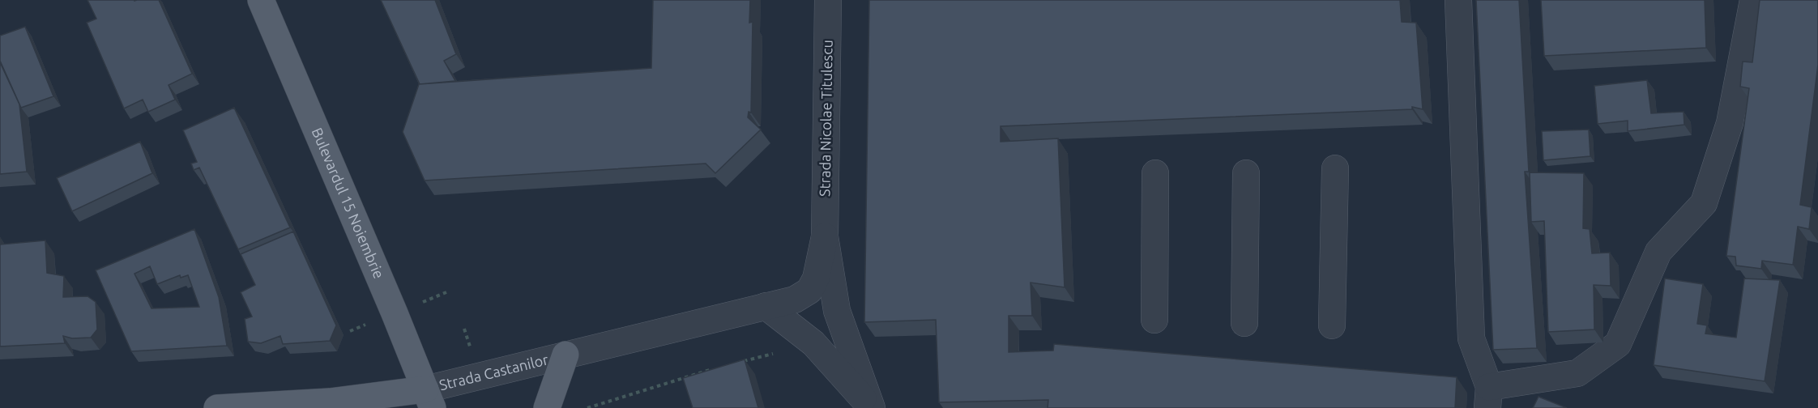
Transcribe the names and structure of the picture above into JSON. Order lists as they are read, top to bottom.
{
  "streets": {
    "main road": ["Bulevardul 15 Noiembrie", "Strada Castanilor"],
    "street": ["Strada Nicolae Titulescu"]
  },
  "crossings": [
    ["Strada Nicolae Titulescu", "Strada Castanilor"],
    ["Bulevardul 15 Noiembrie", "Strada Castanilor"]
  ]
}
